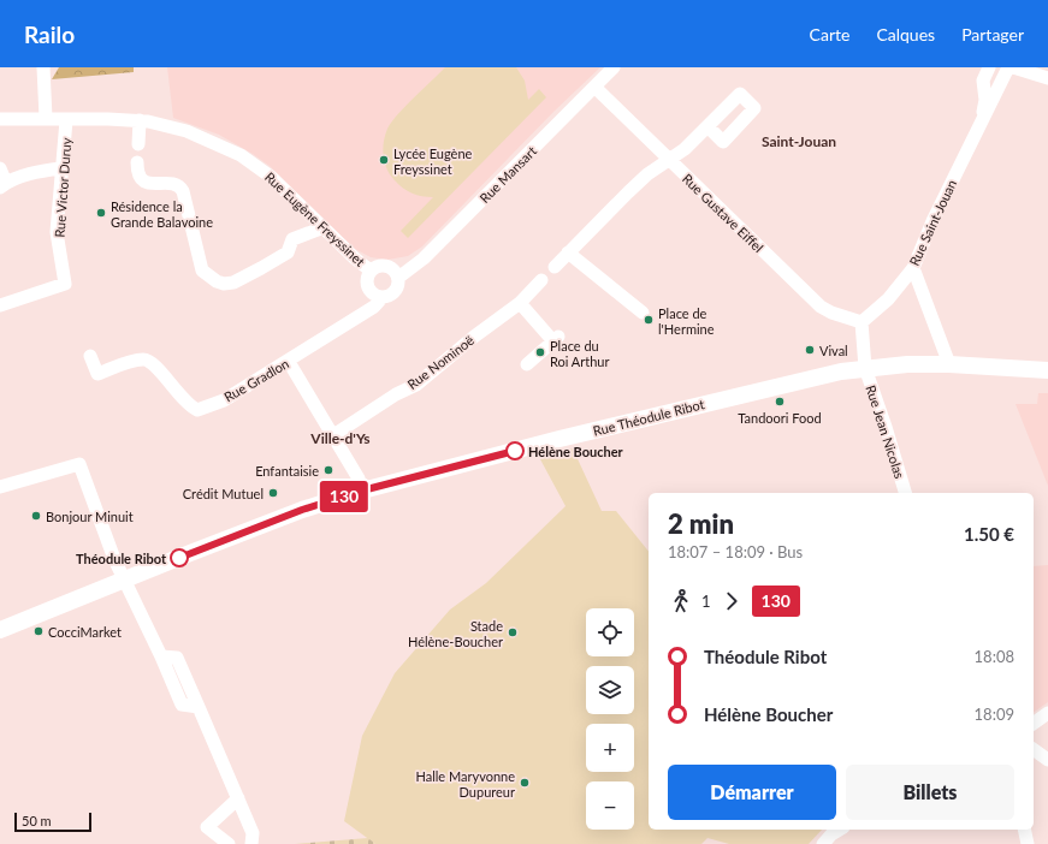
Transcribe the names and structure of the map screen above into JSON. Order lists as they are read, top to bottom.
{
  "streets": {
    "main road": ["Rue Théodule Ribot"],
    "street": [
      "Rue Mansart",
      "Rue Victor Duruy",
      "Rue Gustave Eiffel",
      "Rue Eugène Freyssinet",
      "Rue Saint-Jouan",
      "Rue Nominoë",
      "Rue Gradlon",
      "Rue Jean Nicolas"
    ]
  },
  "crossings": [
    ["Rue Mansart", "Rue Gustave Eiffel"],
    ["Rue Mansart", "Rue Eugène Freyssinet"],
    ["Rue Mansart", "Rue Gradlon"],
    ["Rue Victor Duruy", "Rue Eugène Freyssinet"],
    ["Rue Gustave Eiffel", "Rue Saint-Jouan"],
    ["Rue Eugène Freyssinet", "Rue Gradlon"],
    ["Rue Théodule Ribot", "Rue Jean Nicolas"]
  ],
  "districts": ["Saint-Jouan", "Ville-d'Ys"],
  "places": [
    "Lycée Eugène Freyssinet",
    "Résidence la Grande Balavoine",
    "Place de l'Hermine",
    "Vival",
    "Place du Roi Arthur",
    "Tandoori Food",
    "Hélène Boucher",
    "Enfantaisie",
    "Crédit Mutuel",
    "Bonjour Minuit",
    "Théodule Ribot",
    "CocciMarket",
    "Stade Hélène-Boucher",
    "Halle Maryvonne Dupureur"
  ],
  "lines": ["bus line 130"],
  "scale_bar": "50 m",
  "page": {
    "header": "Railo",
    "nav": ["Carte", "Calques", "Partager"],
    "on_map": "130",
    "heading": ["2 min", "18:07 – 18:09 · Bus", "1.50 €"],
    "legs": ["1", "130"],
    "map_buttons": ["+", "−"],
    "list": [
      {
        "name": "Théodule Ribot",
        "value": "18:08"
      },
      {
        "name": "Hélène Boucher",
        "value": "18:09"
      }
    ],
    "buttons": ["Démarrer", "Billets"],
    "scale": "50 m"
  }
}
